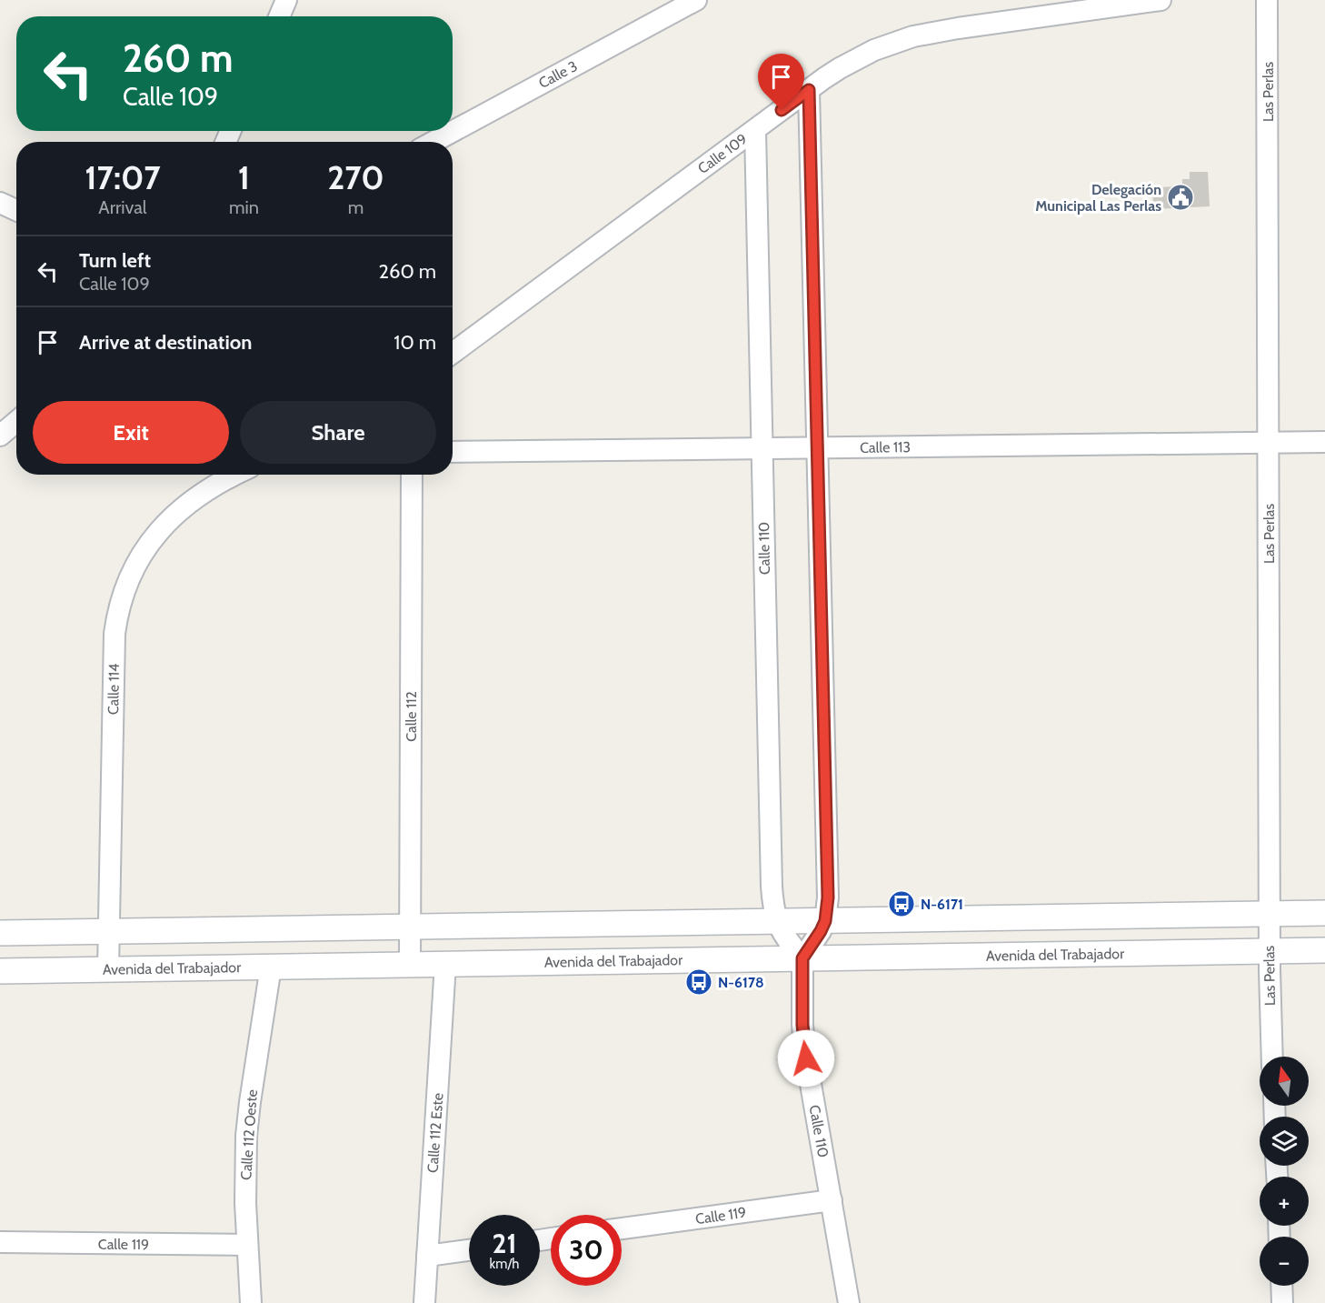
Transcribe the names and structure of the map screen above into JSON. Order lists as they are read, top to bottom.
{
  "streets": {
    "street": [
      "Calle 3",
      "Las Perlas",
      "Calle 109",
      "Calle 113",
      "Calle 110",
      "Calle 114",
      "Calle 112",
      "Avenida del Trabajador",
      "Calle 112 Este",
      "Calle 112 Oeste",
      "Calle 119"
    ]
  },
  "crossings": [
    ["Las Perlas", "Calle 113"],
    ["Las Perlas", "Avenida del Trabajador"],
    ["Calle 109", "Calle 110"],
    ["Calle 113", "Calle 110"],
    ["Calle 110", "Avenida del Trabajador"],
    ["Calle 110", "Calle 119"],
    ["Calle 114", "Avenida del Trabajador"],
    ["Calle 112", "Avenida del Trabajador"],
    ["Avenida del Trabajador", "Calle 112 Este"],
    ["Avenida del Trabajador", "Calle 112 Oeste"],
    ["Calle 112 Oeste", "Calle 119"]
  ],
  "places": {
    "public building": ["Delegación Municipal Las Perlas"],
    "bus stop": ["N-6171", "N-6178"]
  },
  "north": "top",
  "page": {
    "turn": ["260 m", "Calle 109"],
    "eta": [
      "17:07",
      "Arrival",
      "1",
      "min",
      "270",
      "m"
    ],
    "list": [
      {
        "name": "Turn left",
        "note": "Calle 109",
        "value": "260 m"
      },
      {
        "name": "Arrive at destination",
        "value": "10 m"
      }
    ],
    "buttons": ["Exit", "Share"],
    "map_buttons": ["+", "−"],
    "speed": "21 km/h",
    "limit": "30"
  }
}
